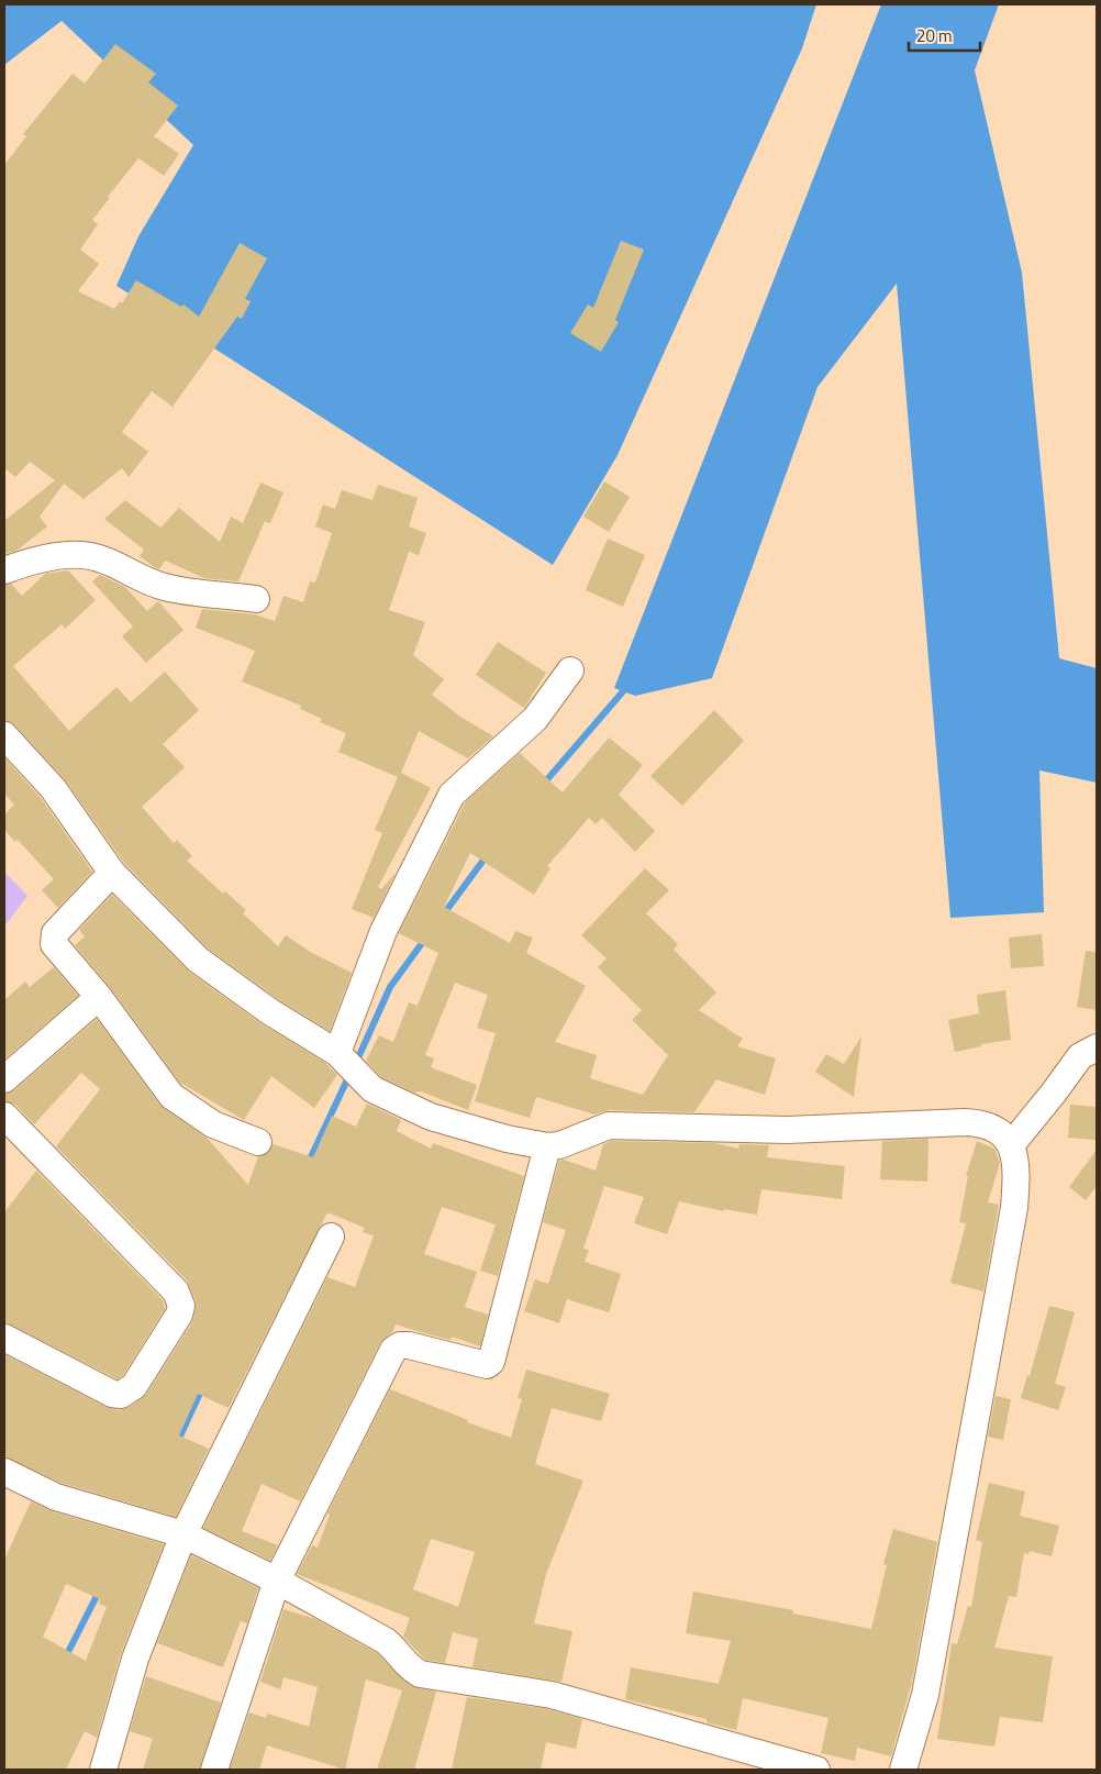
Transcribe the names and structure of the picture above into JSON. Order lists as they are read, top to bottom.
{
  "scale_bar": "20 m"
}
